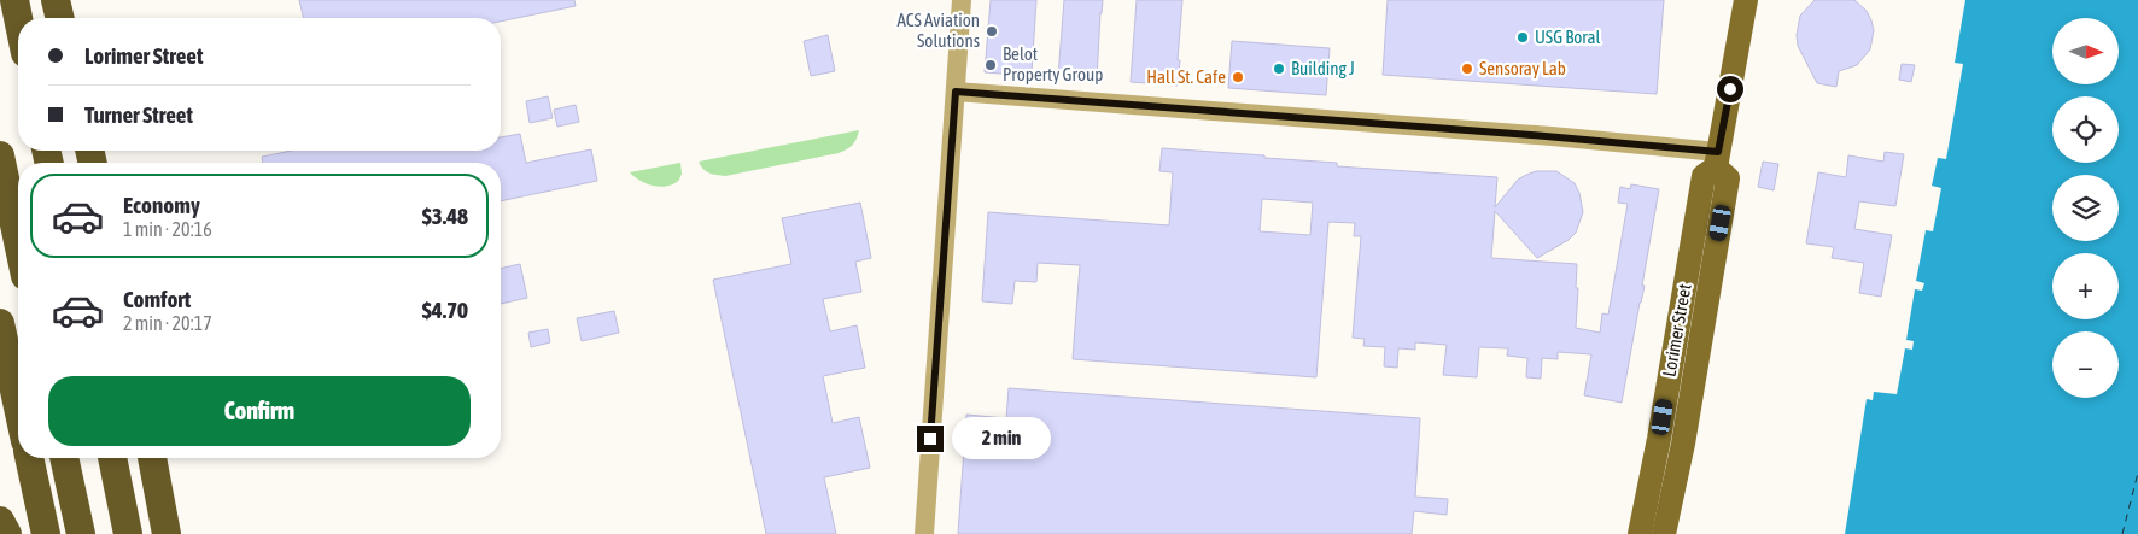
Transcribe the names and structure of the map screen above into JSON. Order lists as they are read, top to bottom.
{
  "streets": {
    "main road": ["Lorimer Street"]
  },
  "places": [
    "ACS Aviation Solutions",
    "USG Boral",
    "Belot Property Group",
    "Building J",
    "Sensoray Lab",
    "Hall St. Cafe"
  ],
  "north": "right",
  "page": {
    "map_buttons": ["+", "−"],
    "banner": ["Lorimer Street", "Turner Street"],
    "list": [
      {
        "name": "Economy",
        "note": "1 min · 20:16",
        "value": "$3.48"
      },
      {
        "name": "Comfort",
        "note": "2 min · 20:17",
        "value": "$4.70"
      }
    ],
    "buttons": "Confirm",
    "bubble": "2 min"
  }
}
